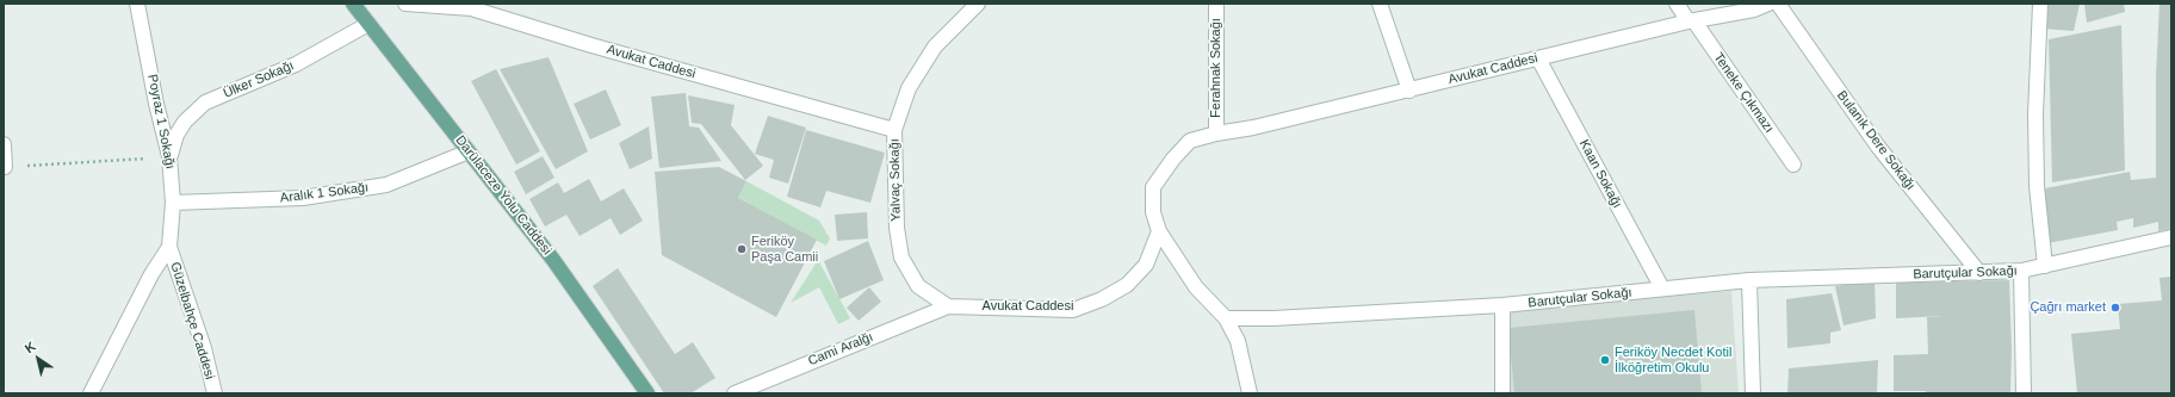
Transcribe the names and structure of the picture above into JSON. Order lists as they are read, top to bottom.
{
  "streets": {
    "main road": ["Darülaceze Yolu Caddesi"],
    "street": [
      "Avukat Caddesi",
      "Ferahnak Sokağı",
      "Ülker Sokağı",
      "Teneke Çıkmazı",
      "Poyraz 1 Sokağı",
      "Bulanık Dere Sokağı",
      "Kaan Sokağı",
      "Yalvaç Sokağı",
      "Aralık 1 Sokağı",
      "Barutçular Sokağı",
      "Güzelbahçe Caddesi",
      "Cami Aralğı"
    ]
  },
  "crossings": [
    ["Avukat Caddesi", "Ferahnak Sokağı"],
    ["Avukat Caddesi", "Teneke Çıkmazı"],
    ["Avukat Caddesi", "Kaan Sokağı"],
    ["Avukat Caddesi", "Yalvaç Sokağı"],
    ["Avukat Caddesi", "Cami Aralğı"],
    ["Ülker Sokağı", "Poyraz 1 Sokağı"],
    ["Ülker Sokağı", "Darülaceze Yolu Caddesi"],
    ["Poyraz 1 Sokağı", "Aralık 1 Sokağı"],
    ["Poyraz 1 Sokağı", "Güzelbahçe Caddesi"],
    ["Bulanık Dere Sokağı", "Barutçular Sokağı"],
    ["Kaan Sokağı", "Barutçular Sokağı"],
    ["Yalvaç Sokağı", "Cami Aralğı"],
    ["Aralık 1 Sokağı", "Darülaceze Yolu Caddesi"]
  ],
  "places": ["Feriköy Paşa Camii", "Çağrı market", "Feriköy Necdet Kotil İlköğretim Okulu"],
  "north": "top left"
}
